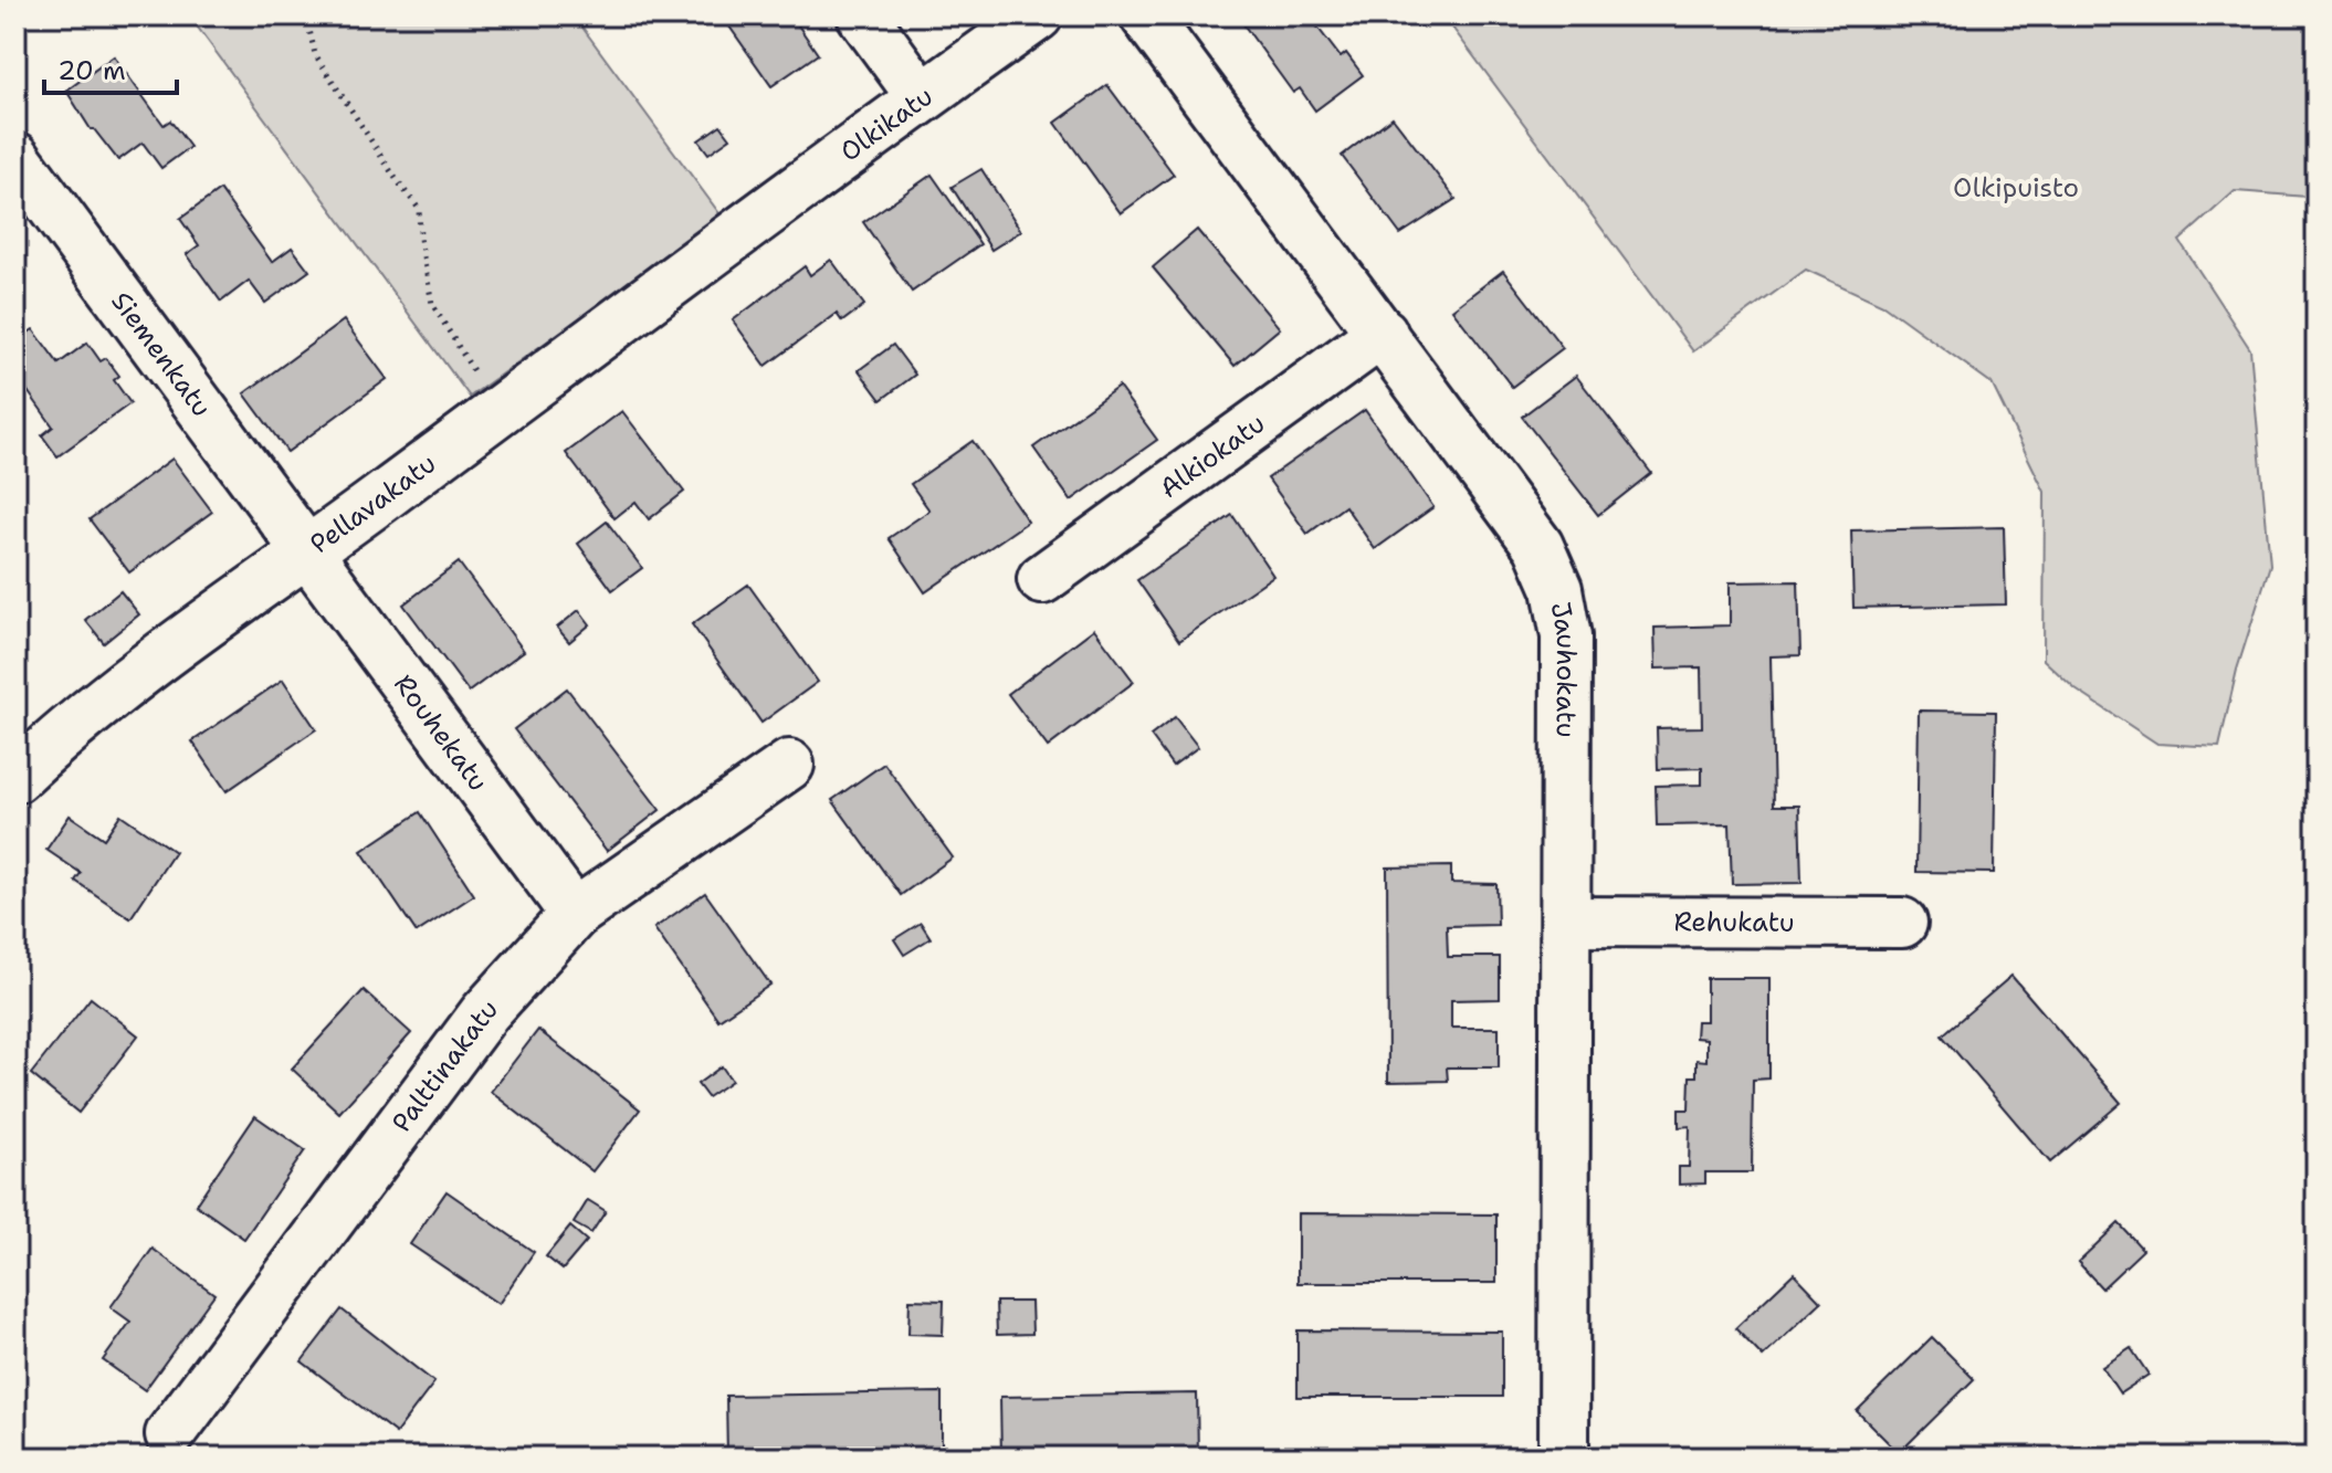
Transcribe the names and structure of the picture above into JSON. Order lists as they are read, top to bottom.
{
  "streets": {
    "street": [
      "Olkikatu",
      "Siemenkatu",
      "Alkiokatu",
      "Pellavakatu",
      "Jauhokatu",
      "Rouhekatu",
      "Rehukatu",
      "Palttinakatu"
    ]
  },
  "crossings": [
    ["Olkikatu", "Pellavakatu"],
    ["Siemenkatu", "Pellavakatu"],
    ["Siemenkatu", "Rouhekatu"],
    ["Alkiokatu", "Jauhokatu"],
    ["Pellavakatu", "Rouhekatu"],
    ["Jauhokatu", "Rehukatu"],
    ["Rouhekatu", "Palttinakatu"]
  ],
  "parks": ["Olkipuisto"],
  "scale_bar": "20 m"
}
